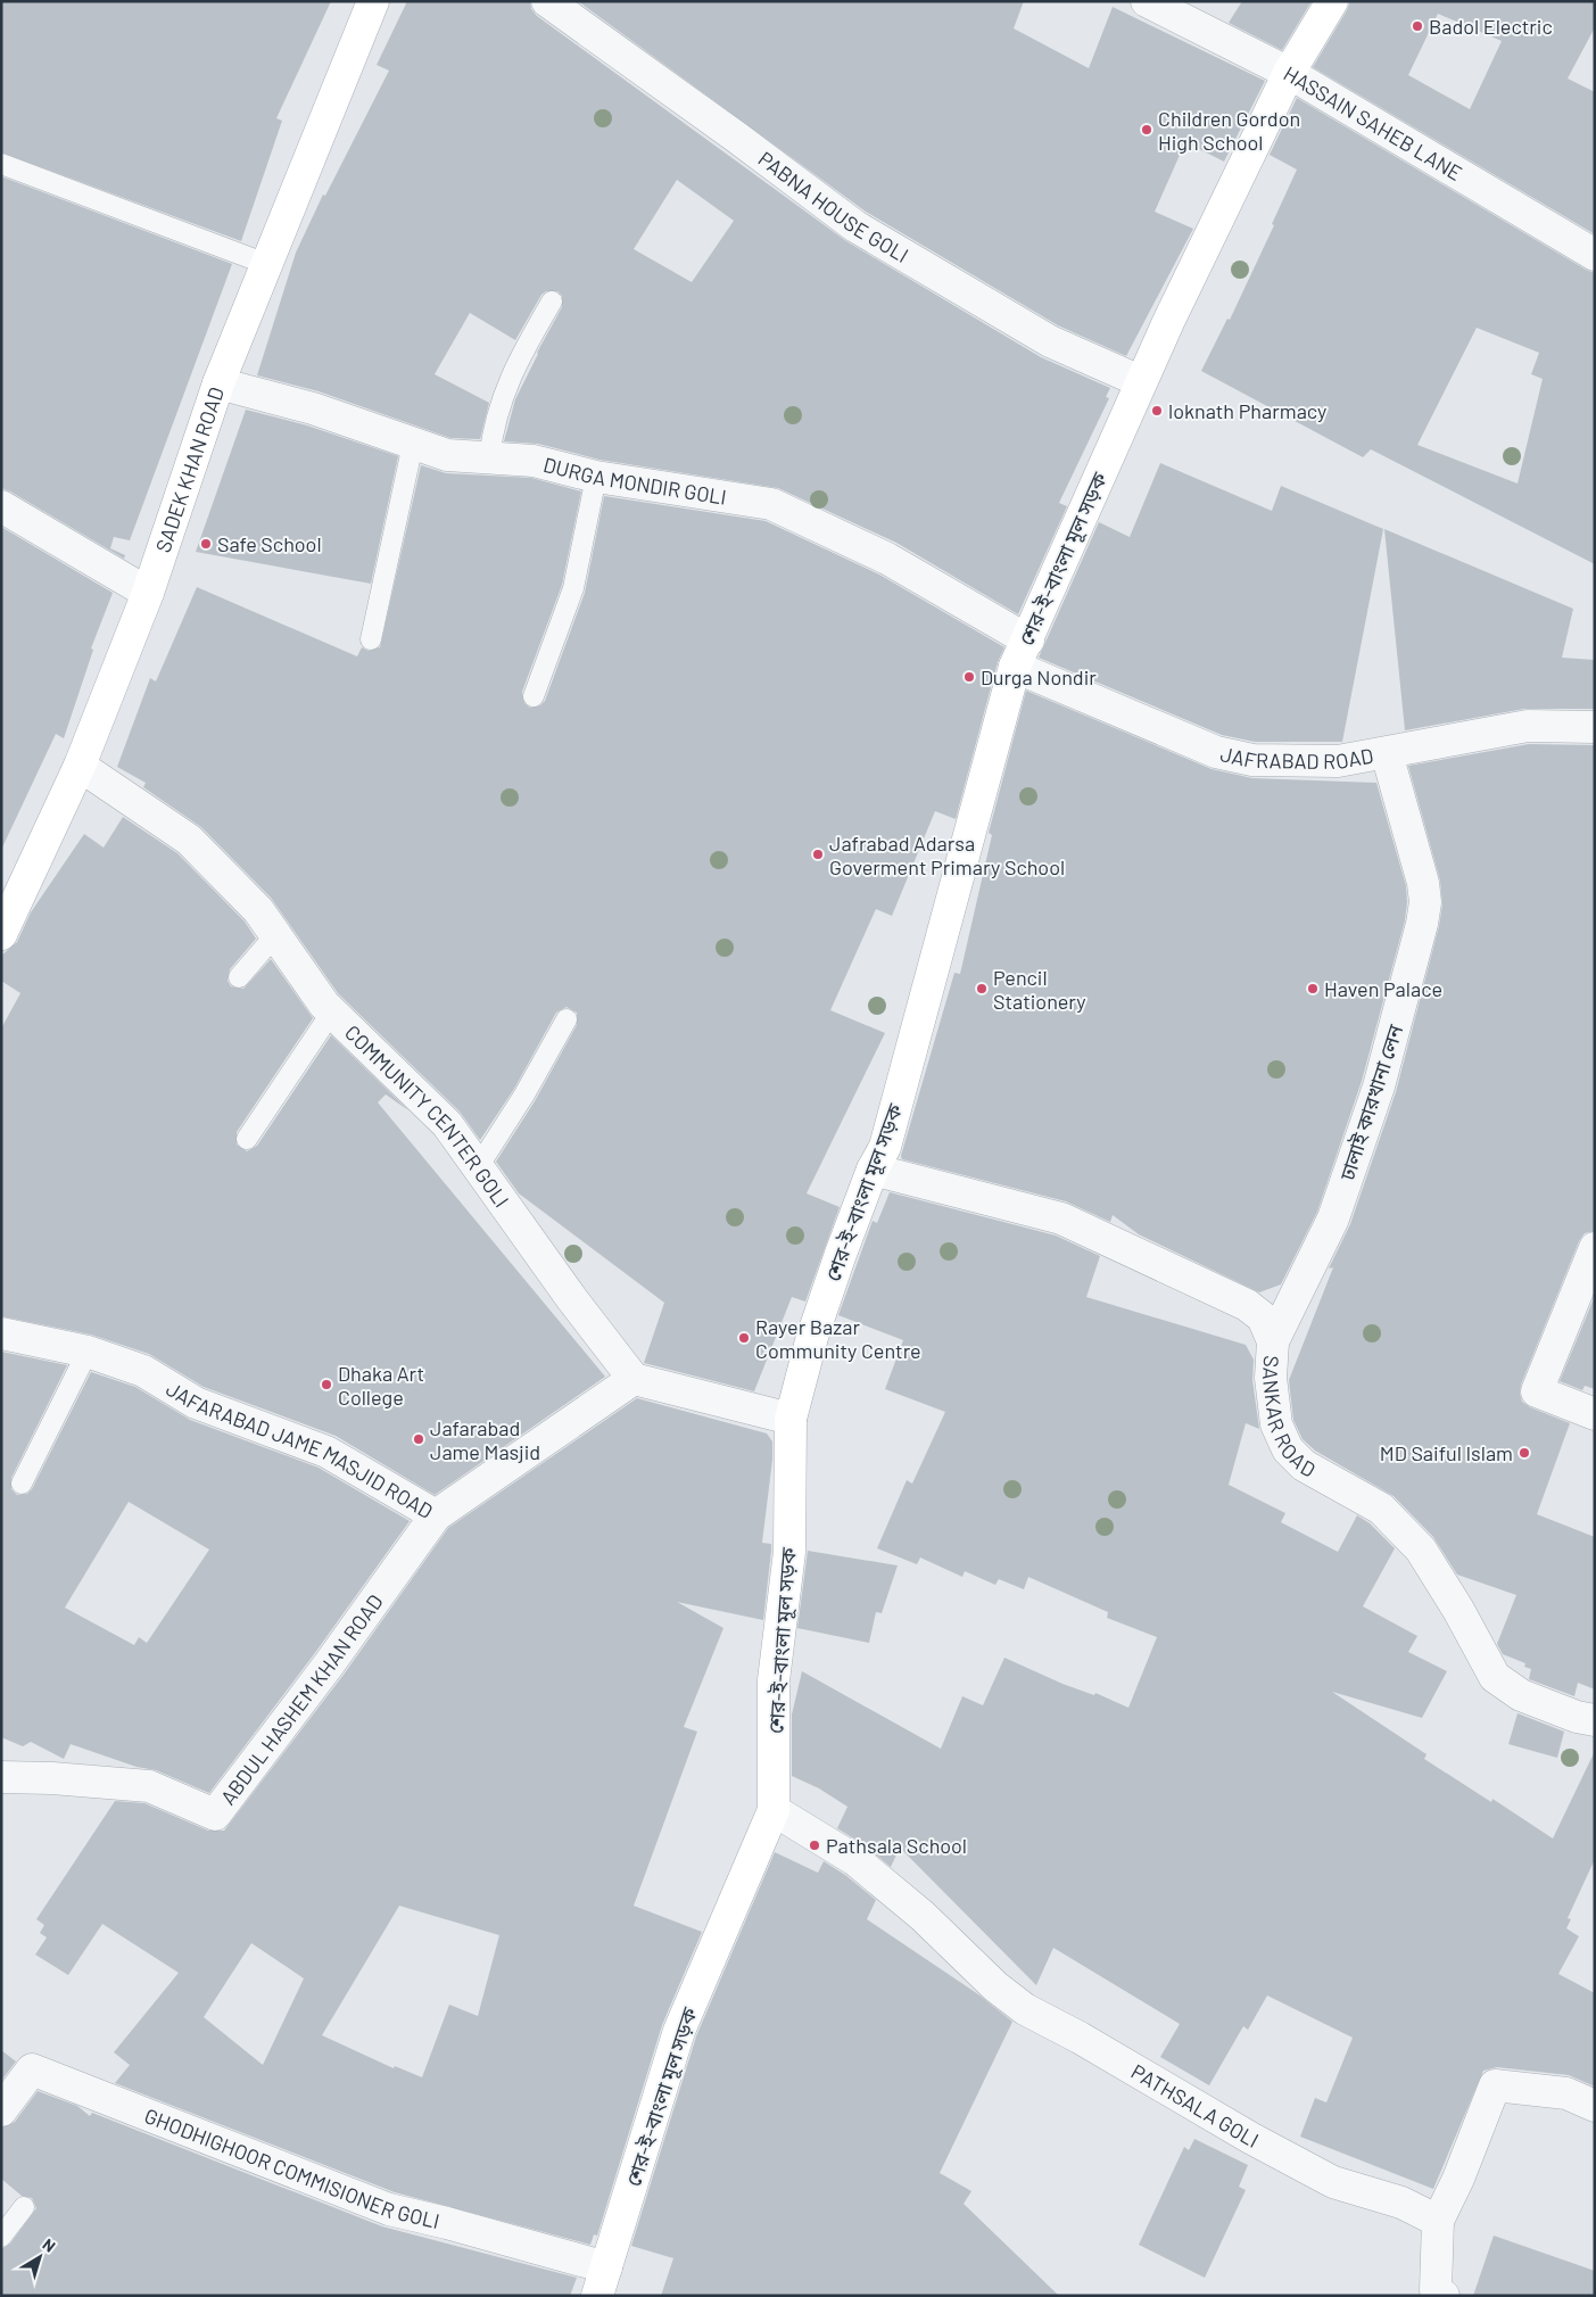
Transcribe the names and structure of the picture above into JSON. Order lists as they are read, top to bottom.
{
  "streets": {
    "street": [
      "HASSAIN SAHEB LANE",
      "PABNA HOUSE GOLI",
      "SADEK KHAN ROAD",
      "DURGA MONDIR GOLI",
      "শের-ই-বাংলা মূল সড়ক",
      "JAFRABAD ROAD",
      "ঢালাই কারখানা লেন",
      "COMMUNITY CENTER GOLI",
      "SANKAR ROAD",
      "JAFARABAD JAME MASJID ROAD",
      "ABDUL HASHEM KHAN ROAD",
      "PATHSALA GOLI",
      "GHODHIGHOOR COMMISIONER GOLI"
    ]
  },
  "crossings": [
    ["HASSAIN SAHEB LANE", "শের-ই-বাংলা মূল সড়ক"],
    ["PABNA HOUSE GOLI", "শের-ই-বাংলা মূল সড়ক"],
    ["SADEK KHAN ROAD", "DURGA MONDIR GOLI"],
    ["SADEK KHAN ROAD", "COMMUNITY CENTER GOLI"],
    ["DURGA MONDIR GOLI", "শের-ই-বাংলা মূল সড়ক"],
    ["DURGA MONDIR GOLI", "JAFRABAD ROAD"],
    ["শের-ই-বাংলা মূল সড়ক", "JAFRABAD ROAD"],
    ["শের-ই-বাংলা মূল সড়ক", "SANKAR ROAD"],
    ["শের-ই-বাংলা মূল সড়ক", "PATHSALA GOLI"],
    ["শের-ই-বাংলা মূল সড়ক", "GHODHIGHOOR COMMISIONER GOLI"],
    ["JAFRABAD ROAD", "ঢালাই কারখানা লেন"],
    ["ঢালাই কারখানা লেন", "SANKAR ROAD"],
    ["COMMUNITY CENTER GOLI", "JAFARABAD JAME MASJID ROAD"],
    ["JAFARABAD JAME MASJID ROAD", "ABDUL HASHEM KHAN ROAD"]
  ],
  "places": [
    "Badol Electric",
    "Children Gordon High School",
    "loknath Pharmacy",
    "Safe School",
    "Durga Nondir",
    "Jafrabad Adarsa Goverment Primary School",
    "Pencil Stationery",
    "Haven Palace",
    "Rayer Bazar Community Centre",
    "Dhaka Art College",
    "Jafarabad Jame Masjid",
    "MD Saiful Islam",
    "Pathsala School"
  ],
  "north": "top right"
}
